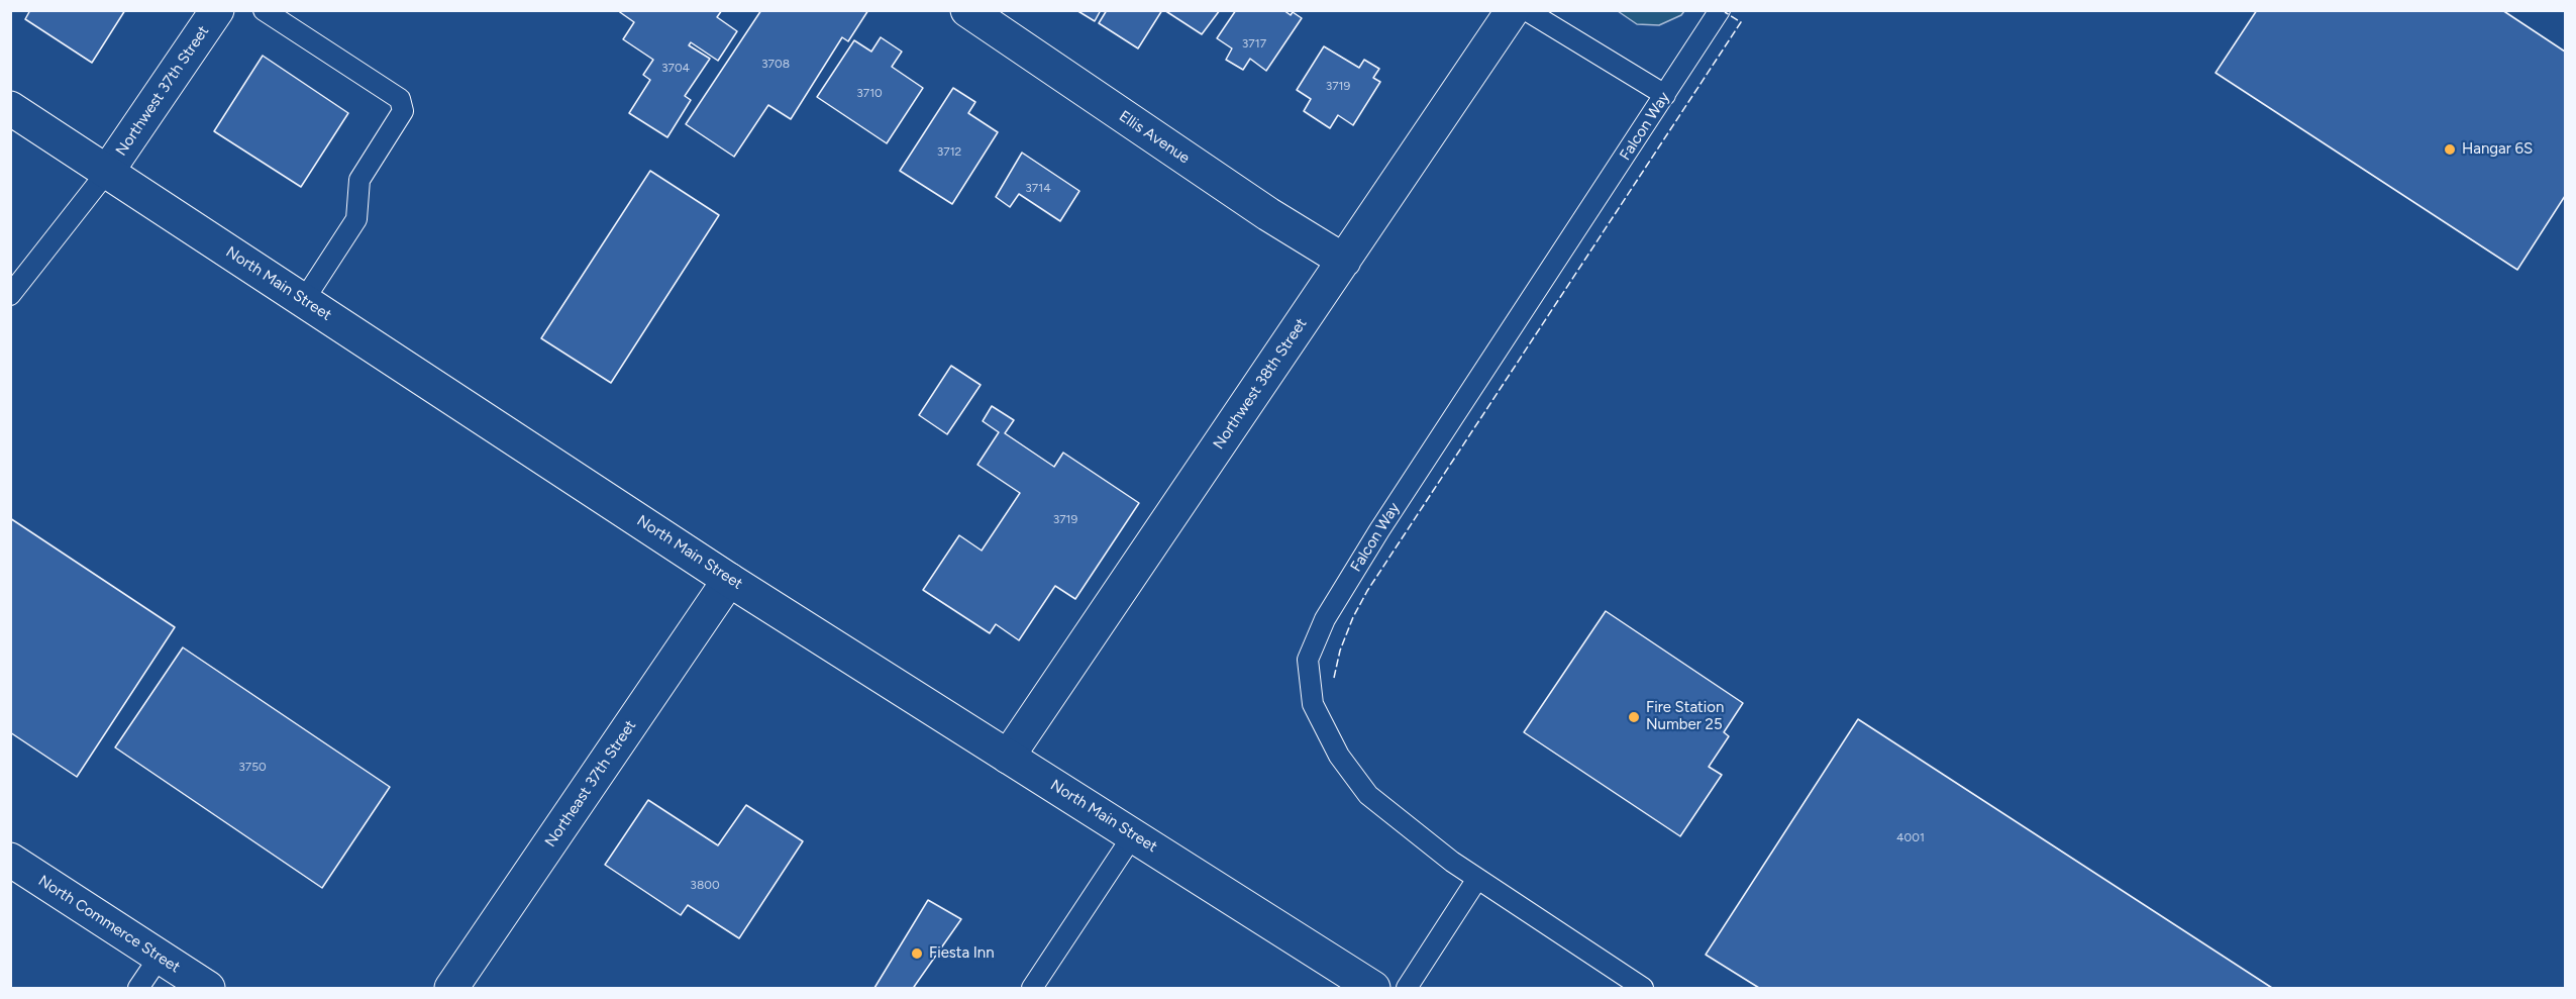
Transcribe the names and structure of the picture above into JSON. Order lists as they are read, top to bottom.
{
  "streets": {
    "street": [
      "Northwest 37th Street",
      "Ellis Avenue",
      "North Main Street",
      "Northwest 38th Street",
      "Northeast 37th Street",
      "North Commerce Street"
    ],
    "lane": ["Falcon Way"]
  },
  "crossings": [
    ["Northwest 37th Street", "North Main Street"],
    ["Ellis Avenue", "Northwest 38th Street"],
    ["North Main Street", "Northwest 38th Street"],
    ["North Main Street", "Northeast 37th Street"]
  ],
  "places": ["Hangar 6S", "Fire Station Number 25", "Fiesta Inn"],
  "house_numbers": [
    "3717",
    "3708",
    "3704",
    "3719",
    "3710",
    "3712",
    "3714",
    "3719",
    "3750",
    "4001",
    "3800"
  ]
}
